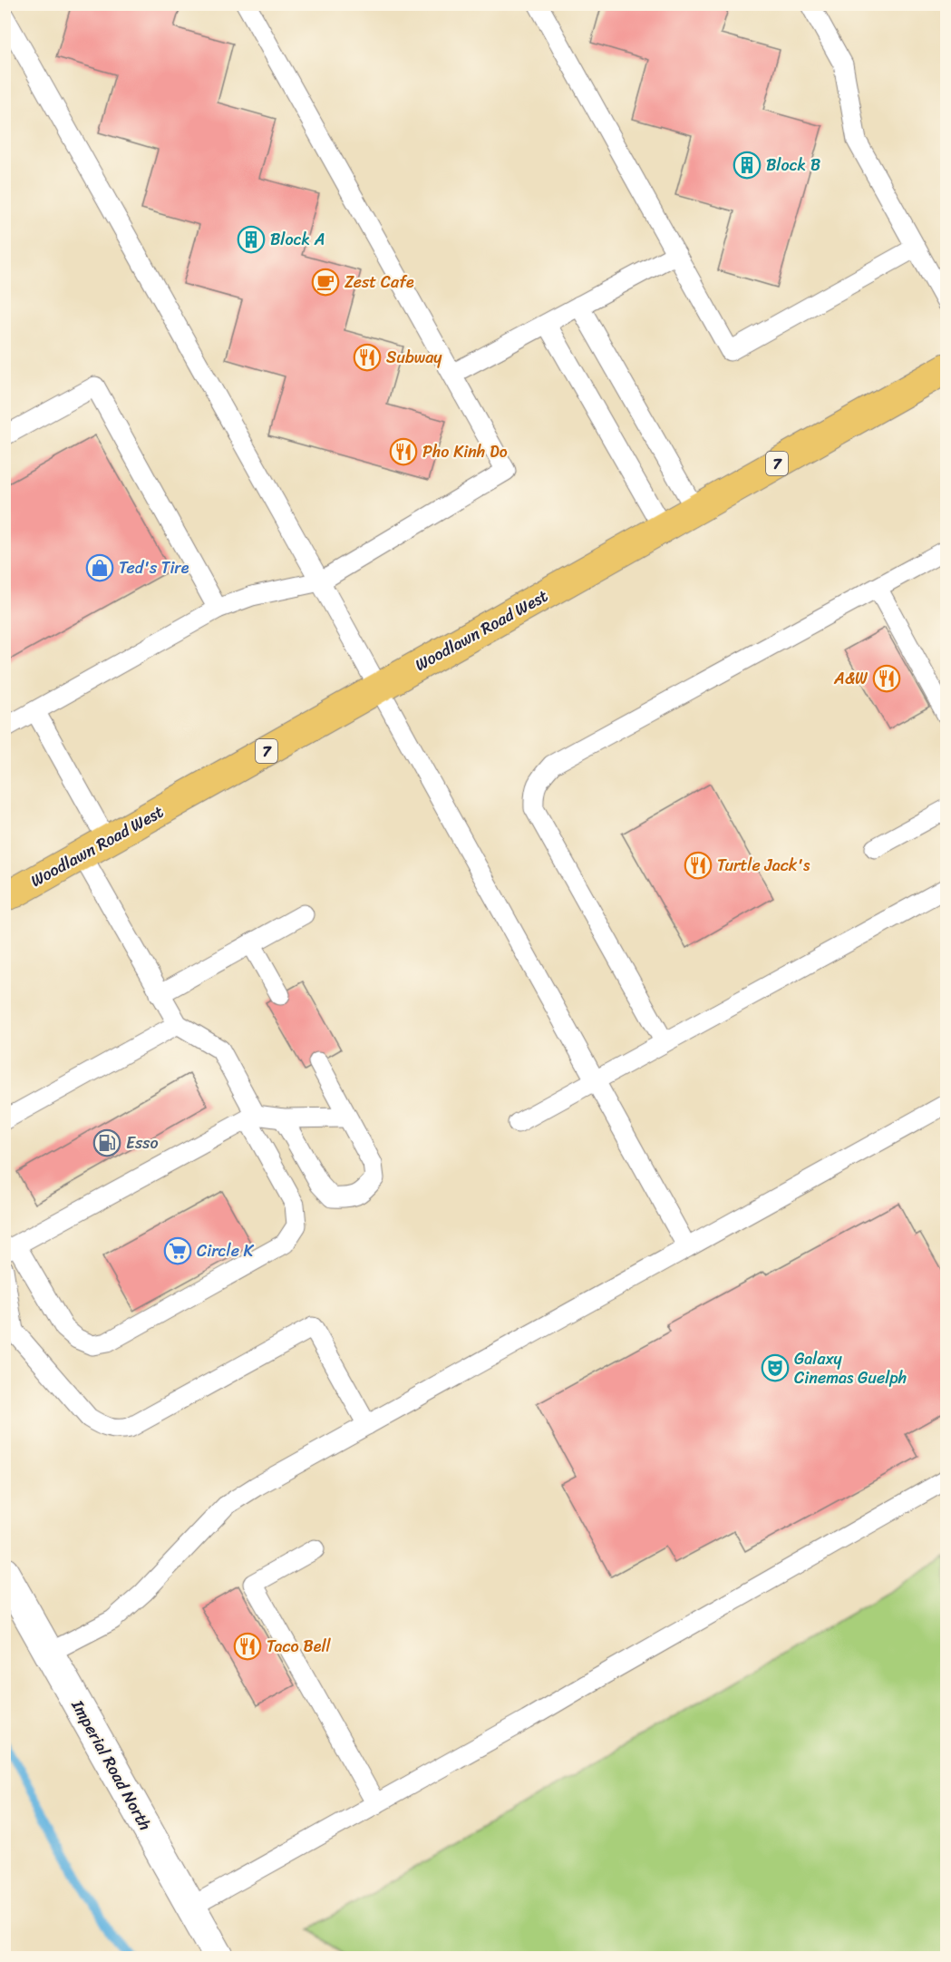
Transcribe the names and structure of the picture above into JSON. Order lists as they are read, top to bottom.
{
  "streets": {
    "main road": ["7", "Woodlawn Road West"],
    "street": ["Imperial Road North"]
  },
  "places": {
    "building": ["Block B", "Block A"],
    "cafe": ["Zest Cafe"],
    "restaurant": [
      "Subway",
      "Pho Kinh Do",
      "A&W",
      "Turtle Jack's",
      "Taco Bell"
    ],
    "shop": ["Ted's Tire"],
    "fuel station": ["Esso"],
    "supermarket": ["Circle K"],
    "theatre": ["Galaxy Cinemas Guelph"]
  }
}
